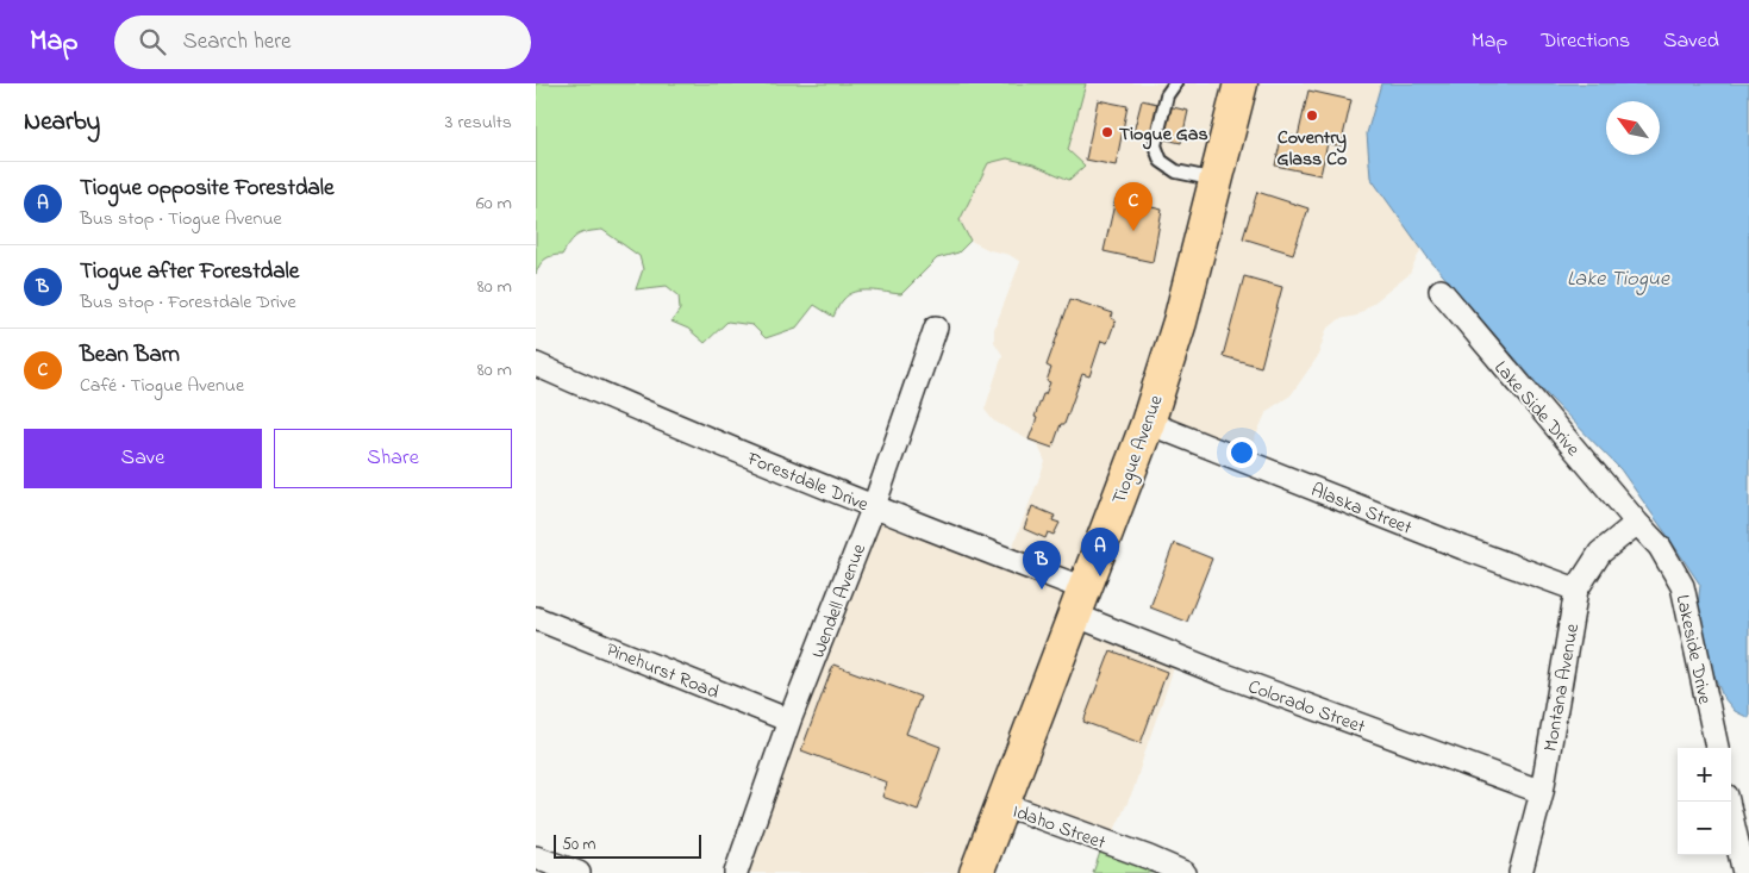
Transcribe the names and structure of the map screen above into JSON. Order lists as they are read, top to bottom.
{
  "streets": {
    "main road": ["Tiogue Avenue"],
    "street": [
      "Lake Side Drive",
      "Forestdale Drive",
      "Alaska Street",
      "Wendell Avenue",
      "Lakeside Drive",
      "Pinehurst Road",
      "Montana Avenue",
      "Colorado Street",
      "Idaho Street"
    ]
  },
  "crossings": [
    ["Lake Side Drive", "Lakeside Drive"],
    ["Lake Side Drive", "Montana Avenue"],
    ["Tiogue Avenue", "Forestdale Drive"],
    ["Tiogue Avenue", "Alaska Street"],
    ["Tiogue Avenue", "Colorado Street"],
    ["Tiogue Avenue", "Idaho Street"],
    ["Forestdale Drive", "Wendell Avenue"],
    ["Forestdale Drive", "Colorado Street"],
    ["Alaska Street", "Montana Avenue"],
    ["Wendell Avenue", "Pinehurst Road"],
    ["Lakeside Drive", "Montana Avenue"],
    ["Montana Avenue", "Colorado Street"]
  ],
  "water": ["Lake Tiogue"],
  "places": ["Coventry Glass Co", "Tiogue Gas"],
  "scale_bar": "50 m",
  "north": "top left",
  "page": {
    "header": "Map",
    "search": "Search here",
    "nav": ["Map", "Directions", "Saved"],
    "heading": ["Nearby", "3 results"],
    "list": [
      {
        "mark": "A",
        "name": "Tiogue opposite Forestdale",
        "note": "Bus stop · Tiogue Avenue",
        "value": "60 m"
      },
      {
        "mark": "B",
        "name": "Tiogue after Forestdale",
        "note": "Bus stop · Forestdale Drive",
        "value": "80 m"
      },
      {
        "mark": "C",
        "name": "Bean Barn",
        "note": "Café · Tiogue Avenue",
        "value": "80 m"
      }
    ],
    "pins": ["C", "A", "B"],
    "buttons": ["Save", "Share"],
    "map_buttons": ["+", "−"],
    "scale": "50 m"
  }
}
